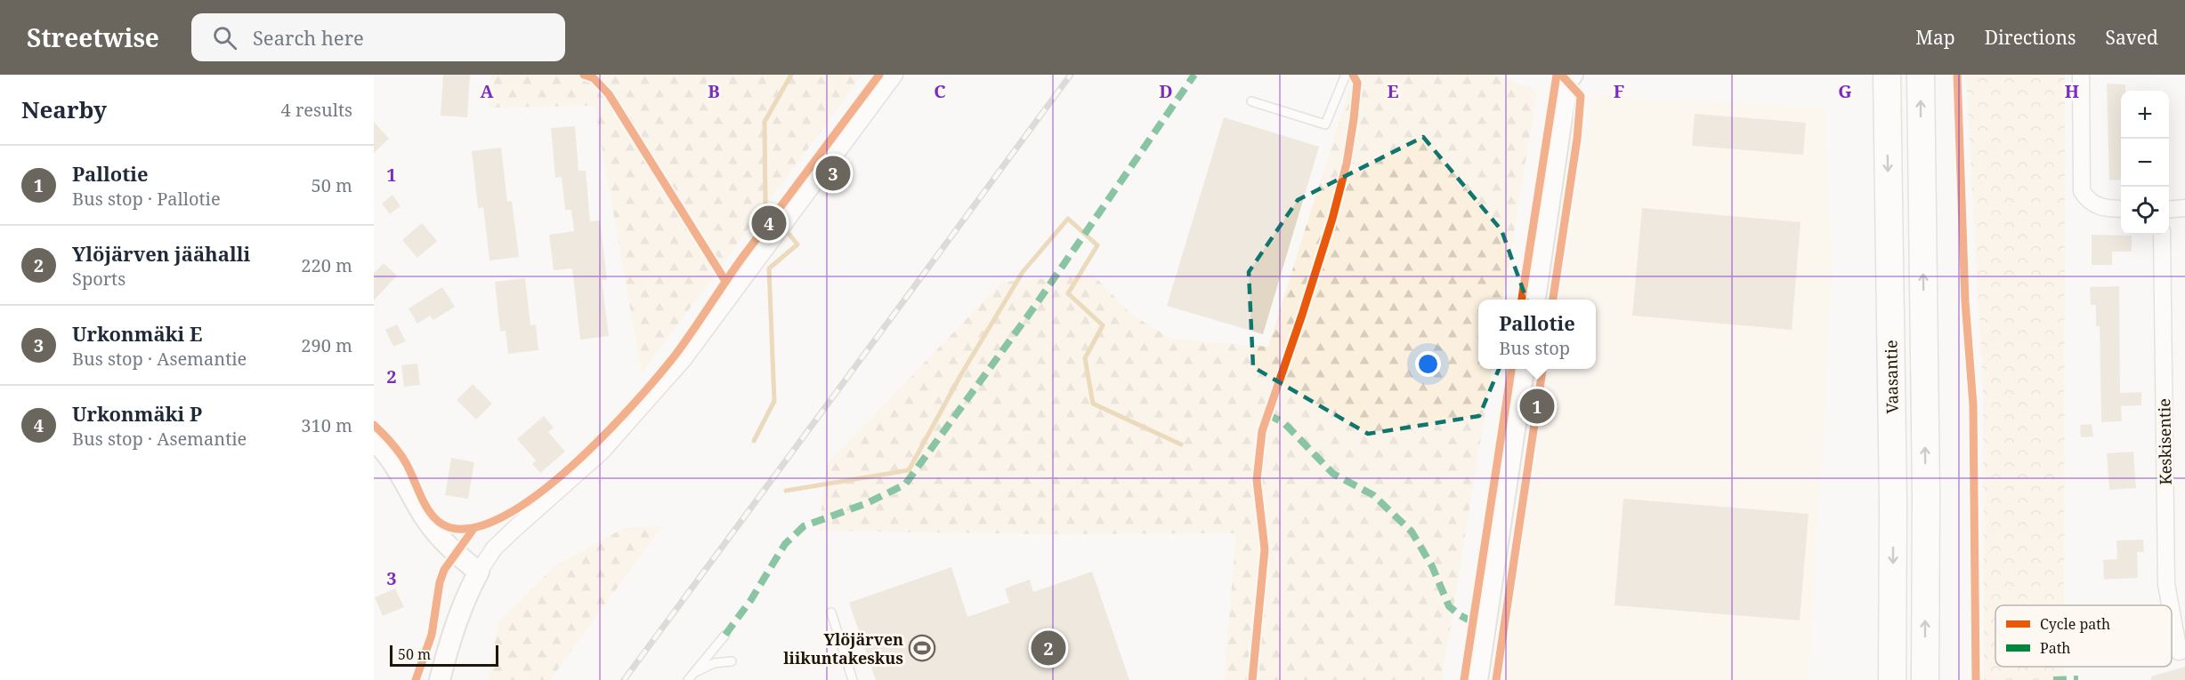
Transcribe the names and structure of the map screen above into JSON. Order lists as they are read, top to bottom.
{
  "streets": {
    "highway": ["Vaasantie"],
    "street": ["Keskisentie"]
  },
  "places": {
    "sports": ["Ylöjärven liikuntakeskus"]
  },
  "legend": ["Cycle path", "Path"],
  "scale_bar": "50 m",
  "page": {
    "header": "Streetwise",
    "search": "Search here",
    "nav": ["Map", "Directions", "Saved"],
    "heading": ["Nearby", "4 results"],
    "map_buttons": ["+", "−"],
    "list": [
      {
        "mark": "1",
        "name": "Pallotie",
        "note": "Bus stop · Pallotie",
        "value": "50 m"
      },
      {
        "mark": "2",
        "name": "Ylöjärven jäähalli",
        "note": "Sports",
        "value": "220 m"
      },
      {
        "mark": "3",
        "name": "Urkonmäki E",
        "note": "Bus stop · Asemantie",
        "value": "290 m"
      },
      {
        "mark": "4",
        "name": "Urkonmäki P",
        "note": "Bus stop · Asemantie",
        "value": "310 m"
      }
    ],
    "pins": [
      "3",
      "4",
      "1",
      "2"
    ],
    "popup": ["Pallotie", "Bus stop"],
    "scale": "50 m"
  },
  "grid": {
    "columns": [
      "A",
      "B",
      "C",
      "D",
      "E",
      "F",
      "G",
      "H"
    ],
    "rows": ["1", "2", "3"]
  }
}
